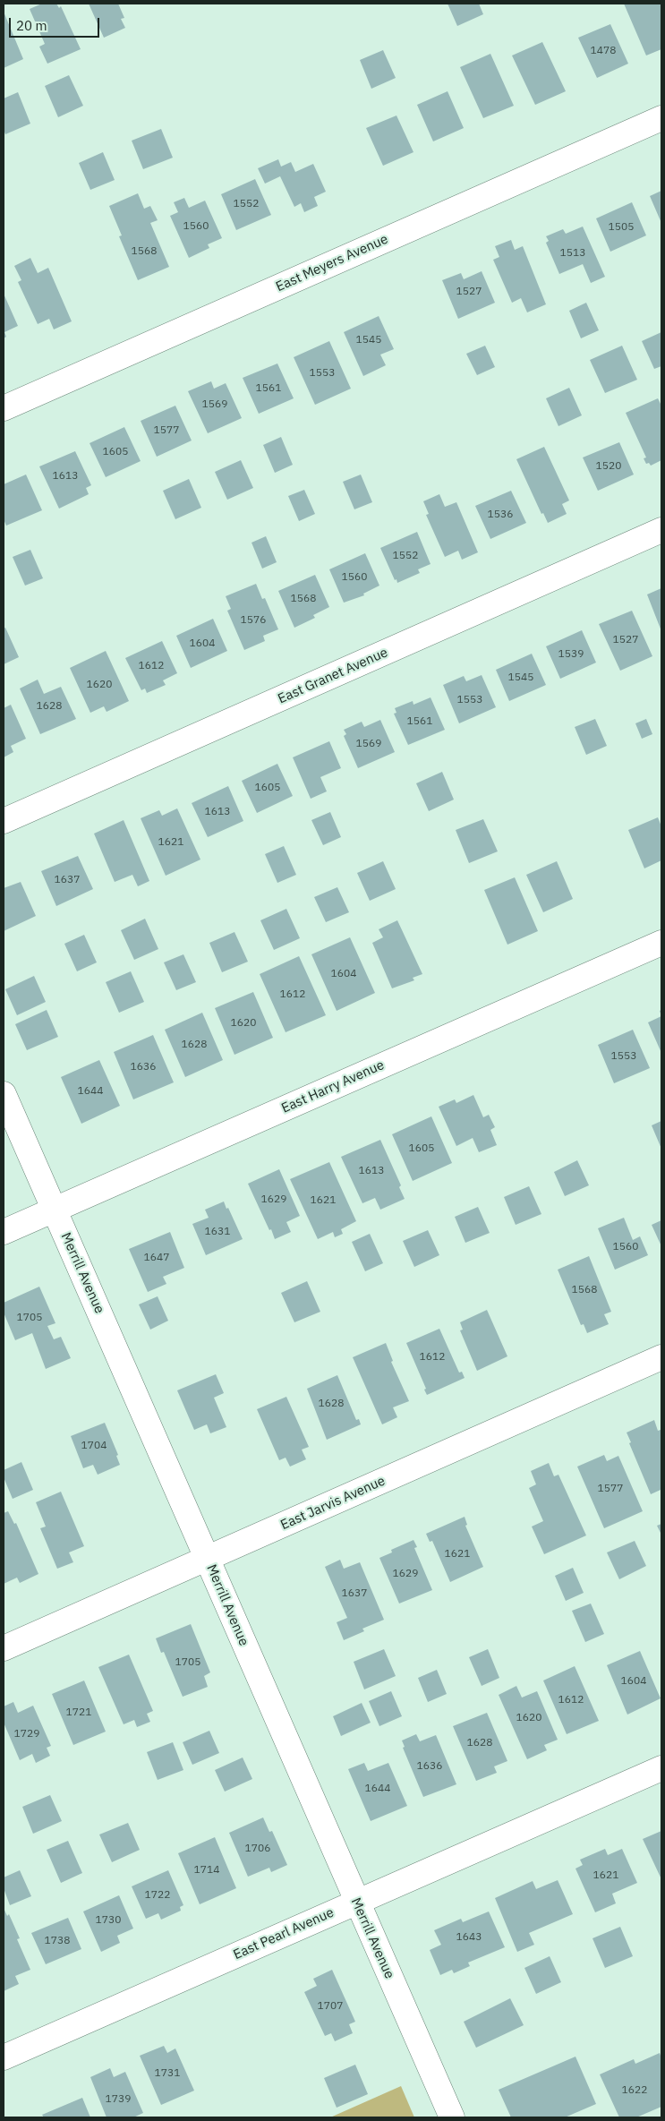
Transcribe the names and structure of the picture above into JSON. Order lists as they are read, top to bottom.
{
  "streets": {
    "street": [
      "East Meyers Avenue",
      "East Granet Avenue",
      "East Harry Avenue",
      "Merrill Avenue",
      "East Jarvis Avenue",
      "East Pearl Avenue"
    ]
  },
  "crossings": [
    ["East Harry Avenue", "Merrill Avenue"],
    ["Merrill Avenue", "East Jarvis Avenue"],
    ["Merrill Avenue", "East Pearl Avenue"]
  ],
  "house_numbers": [
    "1478",
    "1552",
    "1560",
    "1505",
    "1568",
    "1513",
    "1527",
    "1545",
    "1553",
    "1561",
    "1569",
    "1577",
    "1605",
    "1520",
    "1613",
    "1536",
    "1552",
    "1560",
    "1568",
    "1576",
    "1527",
    "1604",
    "1539",
    "1612",
    "1545",
    "1620",
    "1553",
    "1628",
    "1561",
    "1569",
    "1605",
    "1613",
    "1621",
    "1637",
    "1604",
    "1612",
    "1620",
    "1628",
    "1553",
    "1636",
    "1644",
    "1605",
    "1613",
    "1629",
    "1621",
    "1631",
    "1560",
    "1647",
    "1568",
    "1705",
    "1612",
    "1628",
    "1704",
    "1577",
    "1621",
    "1629",
    "1637",
    "1705",
    "1604",
    "1612",
    "1721",
    "1620",
    "1729",
    "1628",
    "1636",
    "1644",
    "1706",
    "1714",
    "1621",
    "1722",
    "1730",
    "1643",
    "1738",
    "1707",
    "1731",
    "1622",
    "1739"
  ],
  "scale_bar": "20 m"
}
